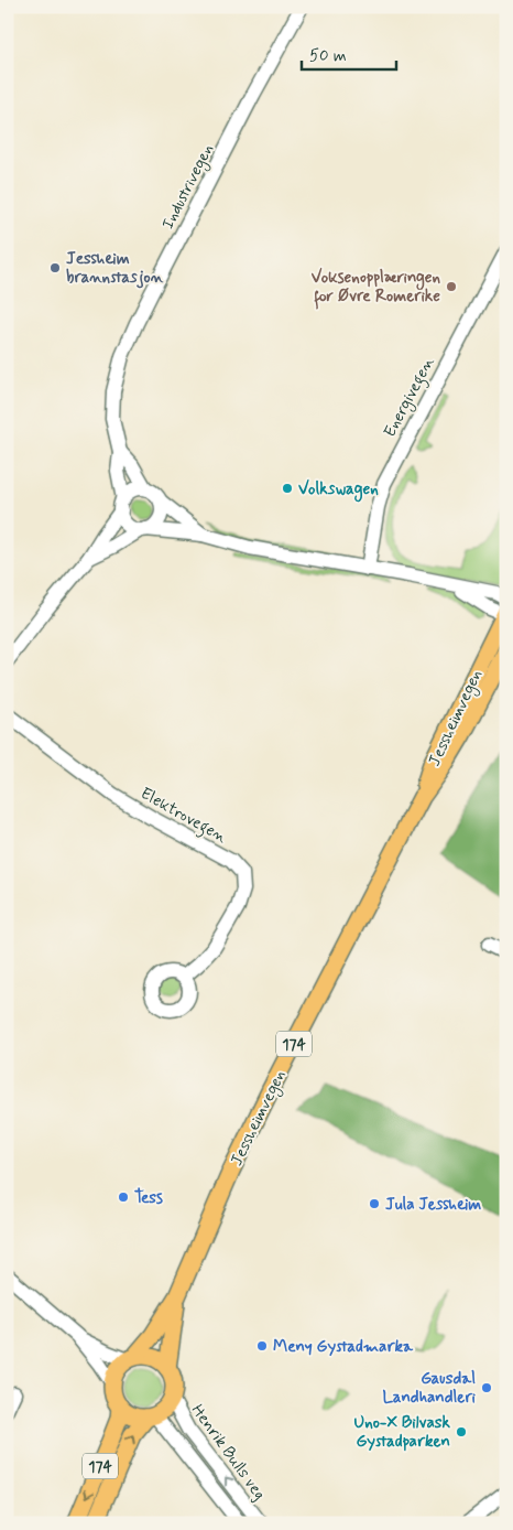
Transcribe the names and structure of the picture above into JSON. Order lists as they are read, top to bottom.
{
  "streets": {
    "main road": ["Jessheimvegen", "174"],
    "street": [
      "Industrivegen",
      "Energivegen",
      "Elektrovegen",
      "Henrik Bulls veg"
    ]
  },
  "crossings": [
    ["Jessheimvegen", "174"],
    ["Jessheimvegen", "Henrik Bulls veg"],
    ["174", "Henrik Bulls veg"]
  ],
  "places": [
    "Jessheim brannstasjon",
    "Voksenopplæringen for Øvre Romerike",
    "Volkswagen",
    "Tess",
    "Jula Jessheim",
    "Meny Gystadmarka",
    "Gausdal Landhandleri",
    "Uno-X Bilvask Gystadparken"
  ],
  "scale_bar": "50 m"
}
